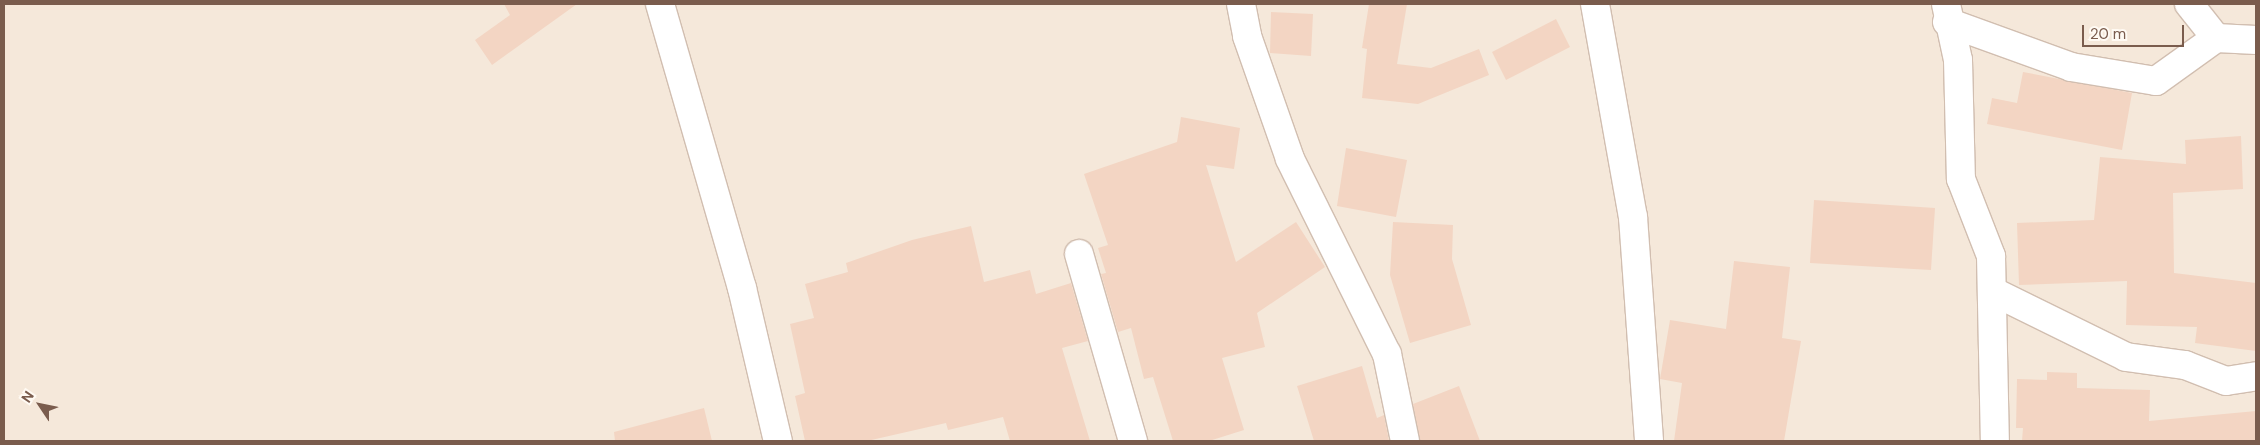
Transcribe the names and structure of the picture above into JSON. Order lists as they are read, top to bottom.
{
  "scale_bar": "20 m",
  "north": "top left"
}
